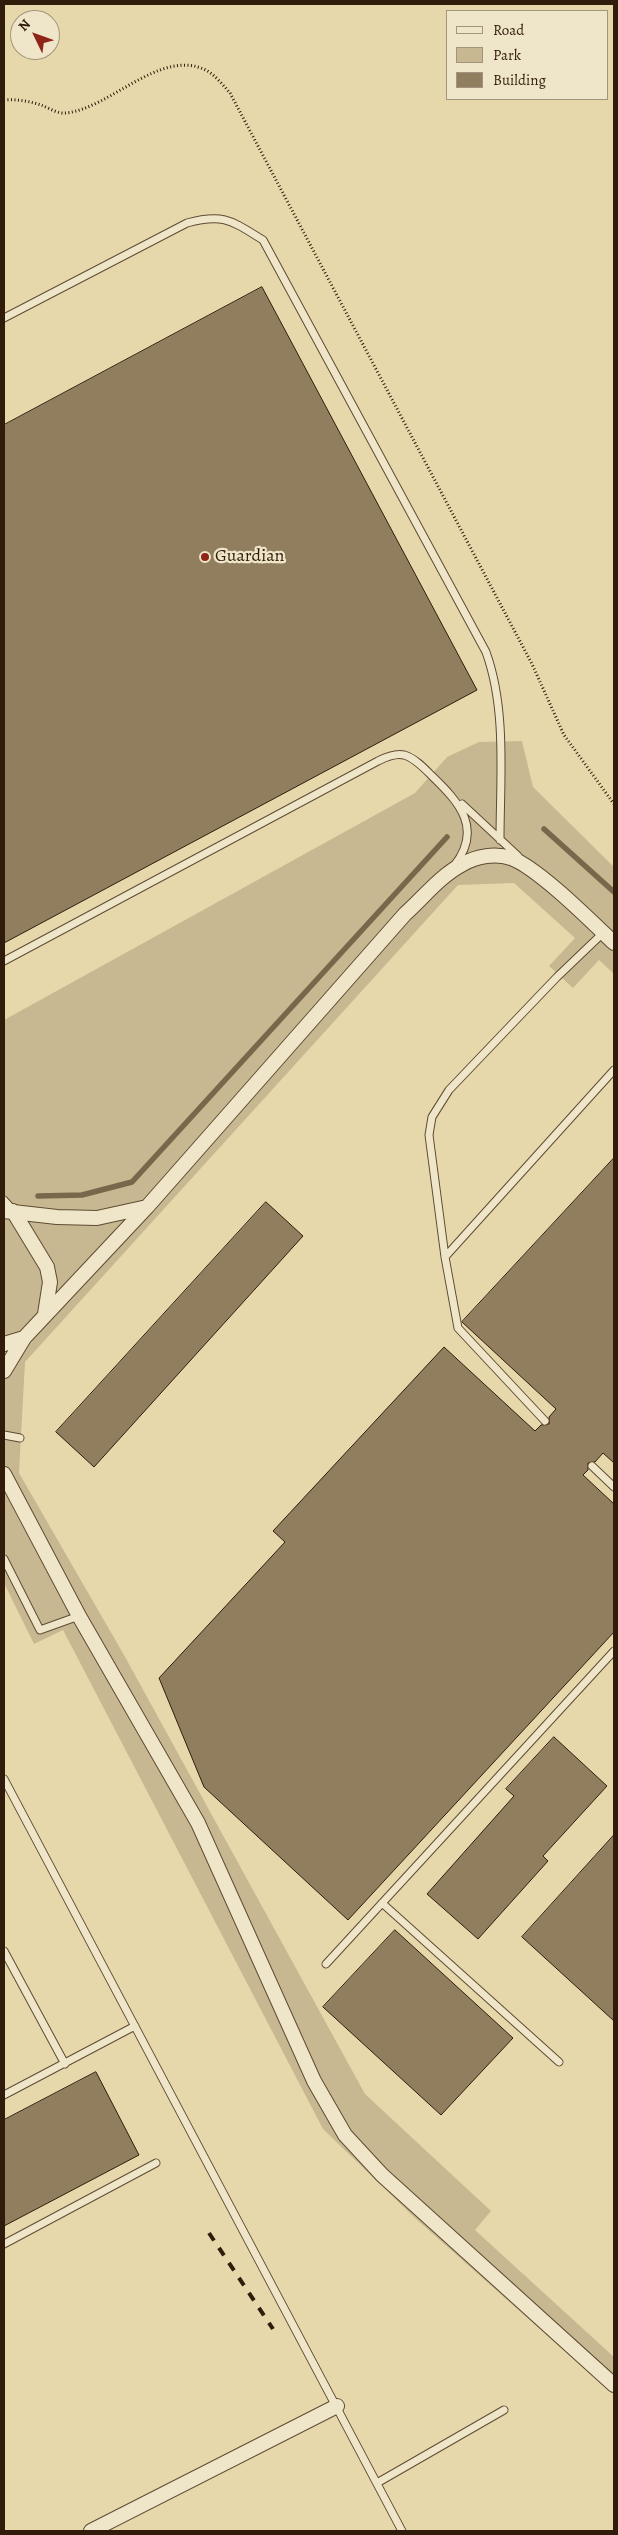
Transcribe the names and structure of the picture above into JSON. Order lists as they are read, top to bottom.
{
  "places": ["Guardian"],
  "legend": ["Road", "Park", "Building"],
  "north": "top left"
}
